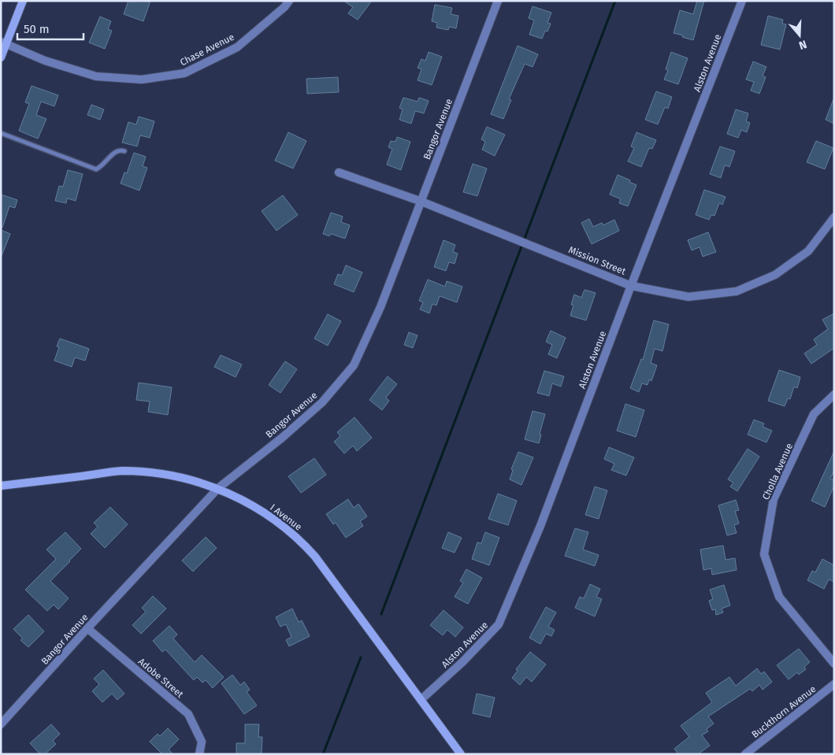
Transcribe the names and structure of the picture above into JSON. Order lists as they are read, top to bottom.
{
  "streets": {
    "main road": ["I Avenue"],
    "street": [
      "Chase Avenue",
      "Alston Avenue",
      "Bangor Avenue",
      "Mission Street",
      "Cholla Avenue",
      "Adobe Street",
      "Buckthorn Avenue"
    ]
  },
  "crossings": [
    ["Alston Avenue", "Mission Street"],
    ["Alston Avenue", "I Avenue"],
    ["Bangor Avenue", "Mission Street"],
    ["Bangor Avenue", "I Avenue"],
    ["Bangor Avenue", "Adobe Street"]
  ],
  "scale_bar": "50 m",
  "north": "bottom"
}
